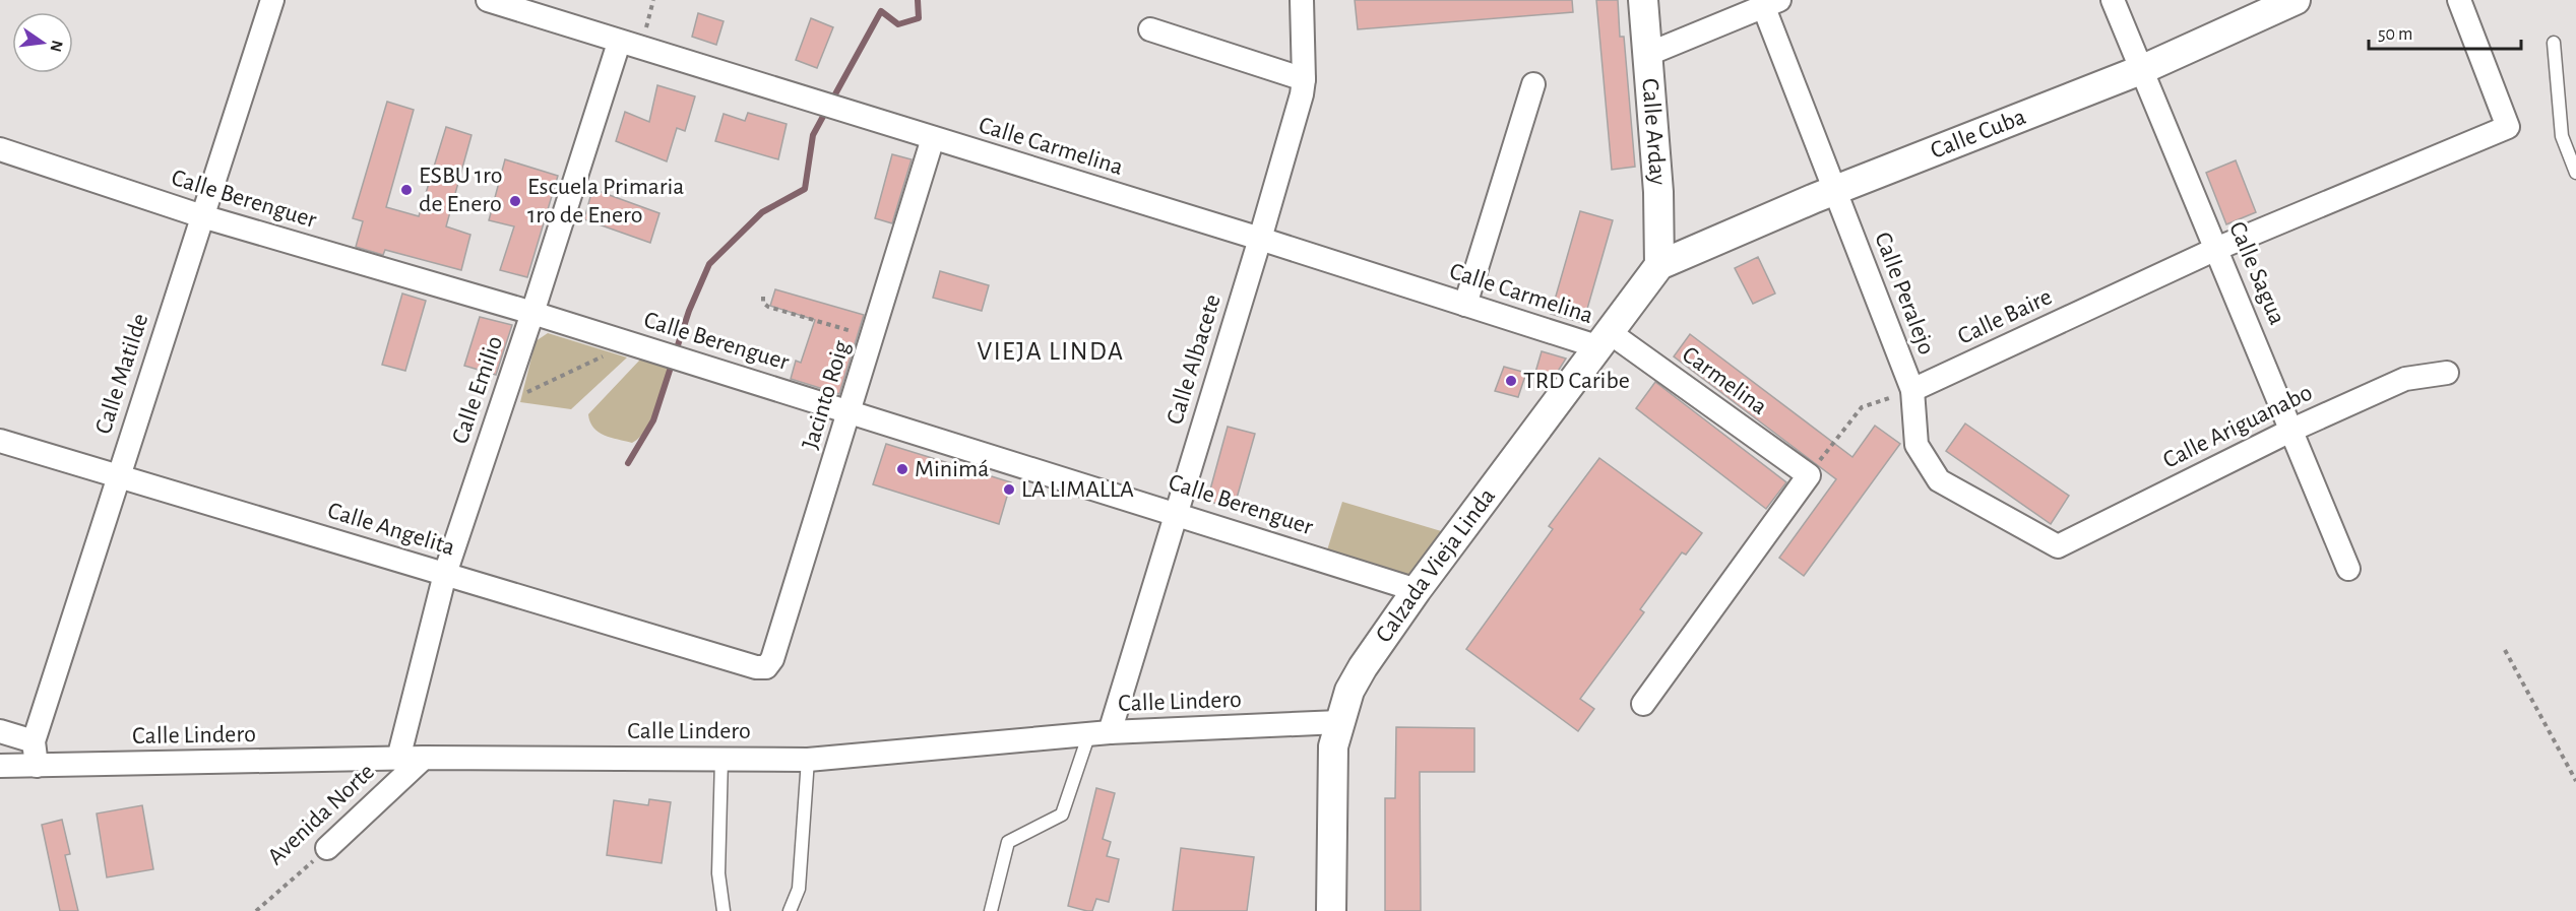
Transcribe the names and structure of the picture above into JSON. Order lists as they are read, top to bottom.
{
  "streets": {
    "street": [
      "Calle Arday",
      "Calle Cuba",
      "Calle Carmelina",
      "Calle Berenguer",
      "Calle Sagua",
      "Calle Peralejo",
      "Calle Baire",
      "Calle Albacete",
      "Calle Matilde",
      "Carmelina",
      "Calle Emilio",
      "Jacinto Roig",
      "Calle Ariguanabo",
      "Calle Angelita",
      "Calzada Vieja Linda",
      "Calle Lindero",
      "Avenida Norte"
    ]
  },
  "crossings": [
    ["Calle Arday", "Calle Cuba"],
    ["Calle Arday", "Calzada Vieja Linda"],
    ["Calle Cuba", "Calle Sagua"],
    ["Calle Cuba", "Calle Peralejo"],
    ["Calle Cuba", "Calzada Vieja Linda"],
    ["Calle Carmelina", "Calle Albacete"],
    ["Calle Carmelina", "Carmelina"],
    ["Calle Carmelina", "Calle Emilio"],
    ["Calle Carmelina", "Jacinto Roig"],
    ["Calle Carmelina", "Calzada Vieja Linda"],
    ["Calle Berenguer", "Calle Albacete"],
    ["Calle Berenguer", "Calle Matilde"],
    ["Calle Berenguer", "Calle Emilio"],
    ["Calle Berenguer", "Jacinto Roig"],
    ["Calle Berenguer", "Calzada Vieja Linda"],
    ["Calle Sagua", "Calle Baire"],
    ["Calle Sagua", "Calle Ariguanabo"],
    ["Calle Peralejo", "Calle Baire"],
    ["Calle Peralejo", "Calle Ariguanabo"],
    ["Calle Albacete", "Calle Lindero"],
    ["Calle Matilde", "Calle Angelita"],
    ["Calle Matilde", "Calle Lindero"],
    ["Carmelina", "Calzada Vieja Linda"],
    ["Calle Emilio", "Calle Angelita"],
    ["Calle Emilio", "Calle Lindero"],
    ["Jacinto Roig", "Calle Angelita"],
    ["Calzada Vieja Linda", "Calle Lindero"],
    ["Calle Lindero", "Avenida Norte"]
  ],
  "districts": ["VIEJA LINDA"],
  "places": [
    "ESBU 1ro de Enero",
    "Escuela Primaria 1ro de Enero",
    "TRD Caribe",
    "Minimá",
    "LA LIMALLA"
  ],
  "scale_bar": "50 m",
  "north": "right"
}
